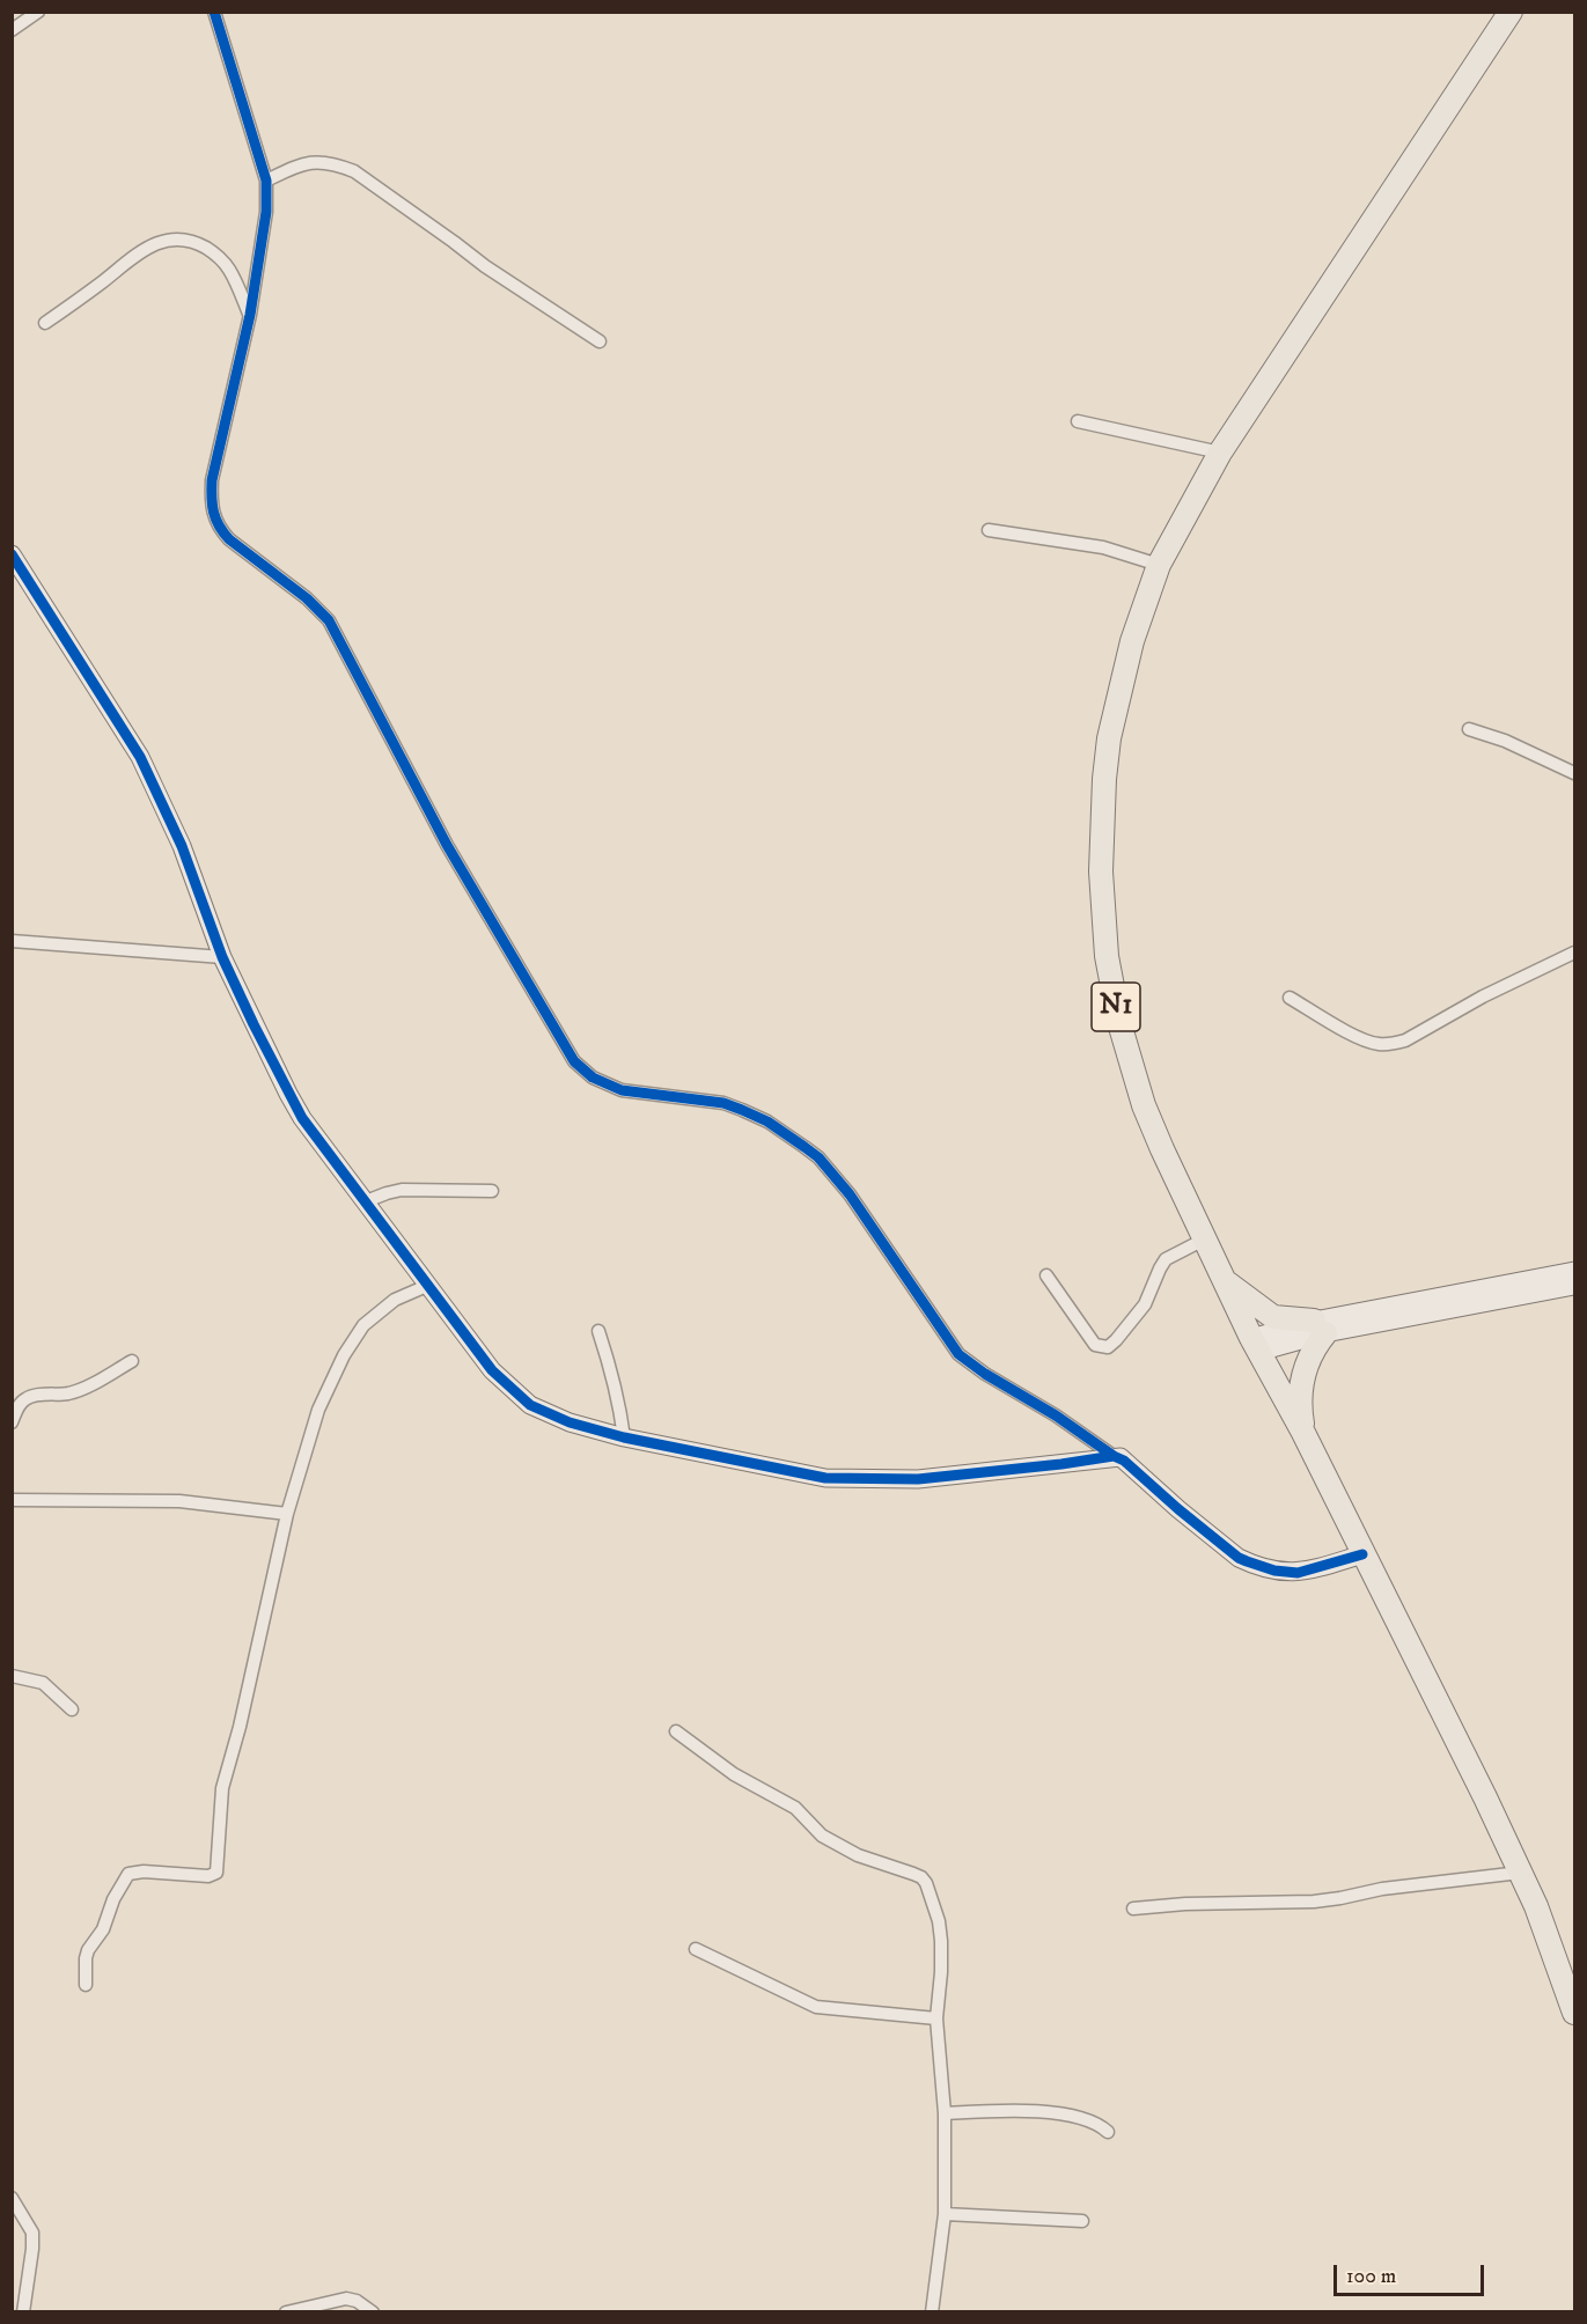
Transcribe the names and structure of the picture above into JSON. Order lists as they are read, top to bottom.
{
  "streets": {
    "highway": ["N1"]
  },
  "scale_bar": "100 m"
}
